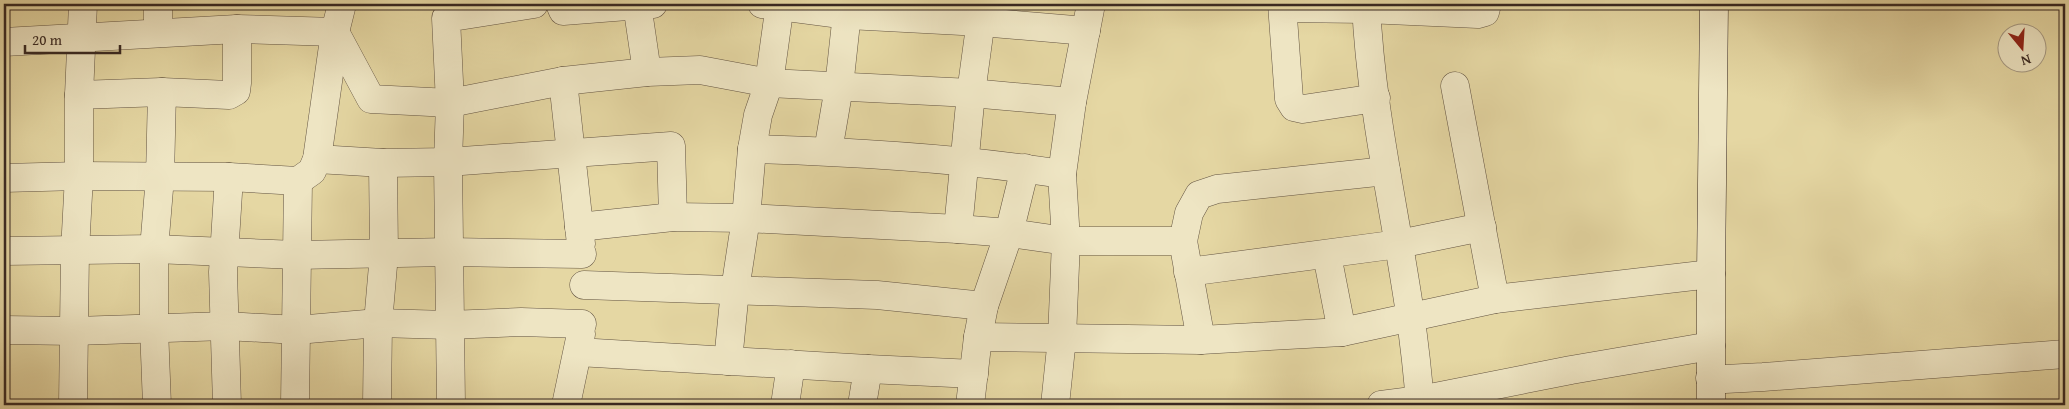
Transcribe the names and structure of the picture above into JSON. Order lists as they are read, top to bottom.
{
  "scale_bar": "20 m",
  "north": "bottom"
}
